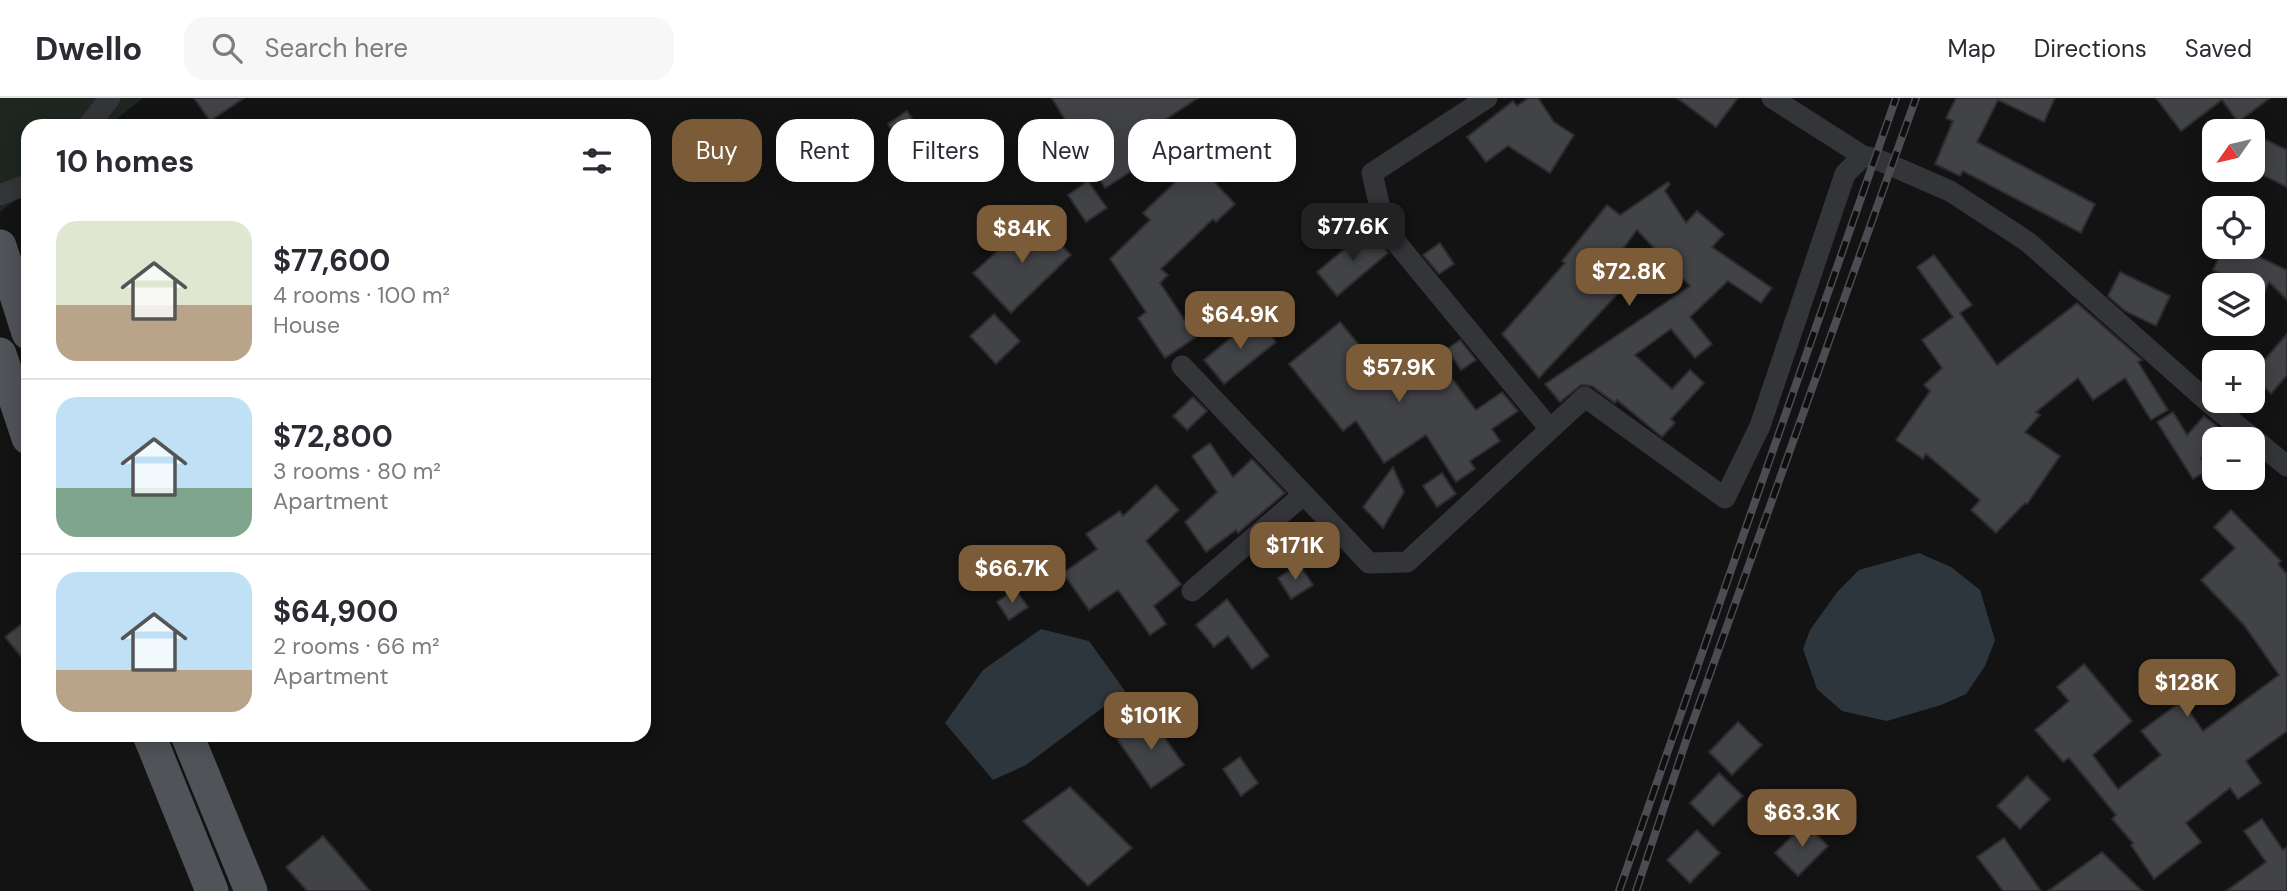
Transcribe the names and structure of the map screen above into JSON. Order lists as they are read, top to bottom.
{
  "north": "bottom left",
  "page": {
    "header": "Dwello",
    "search": "Search here",
    "nav": ["Map", "Directions", "Saved"],
    "map_buttons": ["+", "−"],
    "chip": [
      "Buy",
      "Rent",
      "Filters",
      "New",
      "Apartment"
    ],
    "heading": "10 homes",
    "price": [
      "$77.6K",
      "$84K",
      "$72.8K",
      "$64.9K",
      "$57.9K",
      "$171K",
      "$66.7K",
      "$128K",
      "$101K",
      "$63.3K"
    ],
    "list": [
      {
        "name": "$77,600",
        "note": "4 rooms · 100 m² · House"
      },
      {
        "name": "$72,800",
        "note": "3 rooms · 80 m² · Apartment"
      },
      {
        "name": "$64,900",
        "note": "2 rooms · 66 m² · Apartment"
      }
    ]
  }
}
